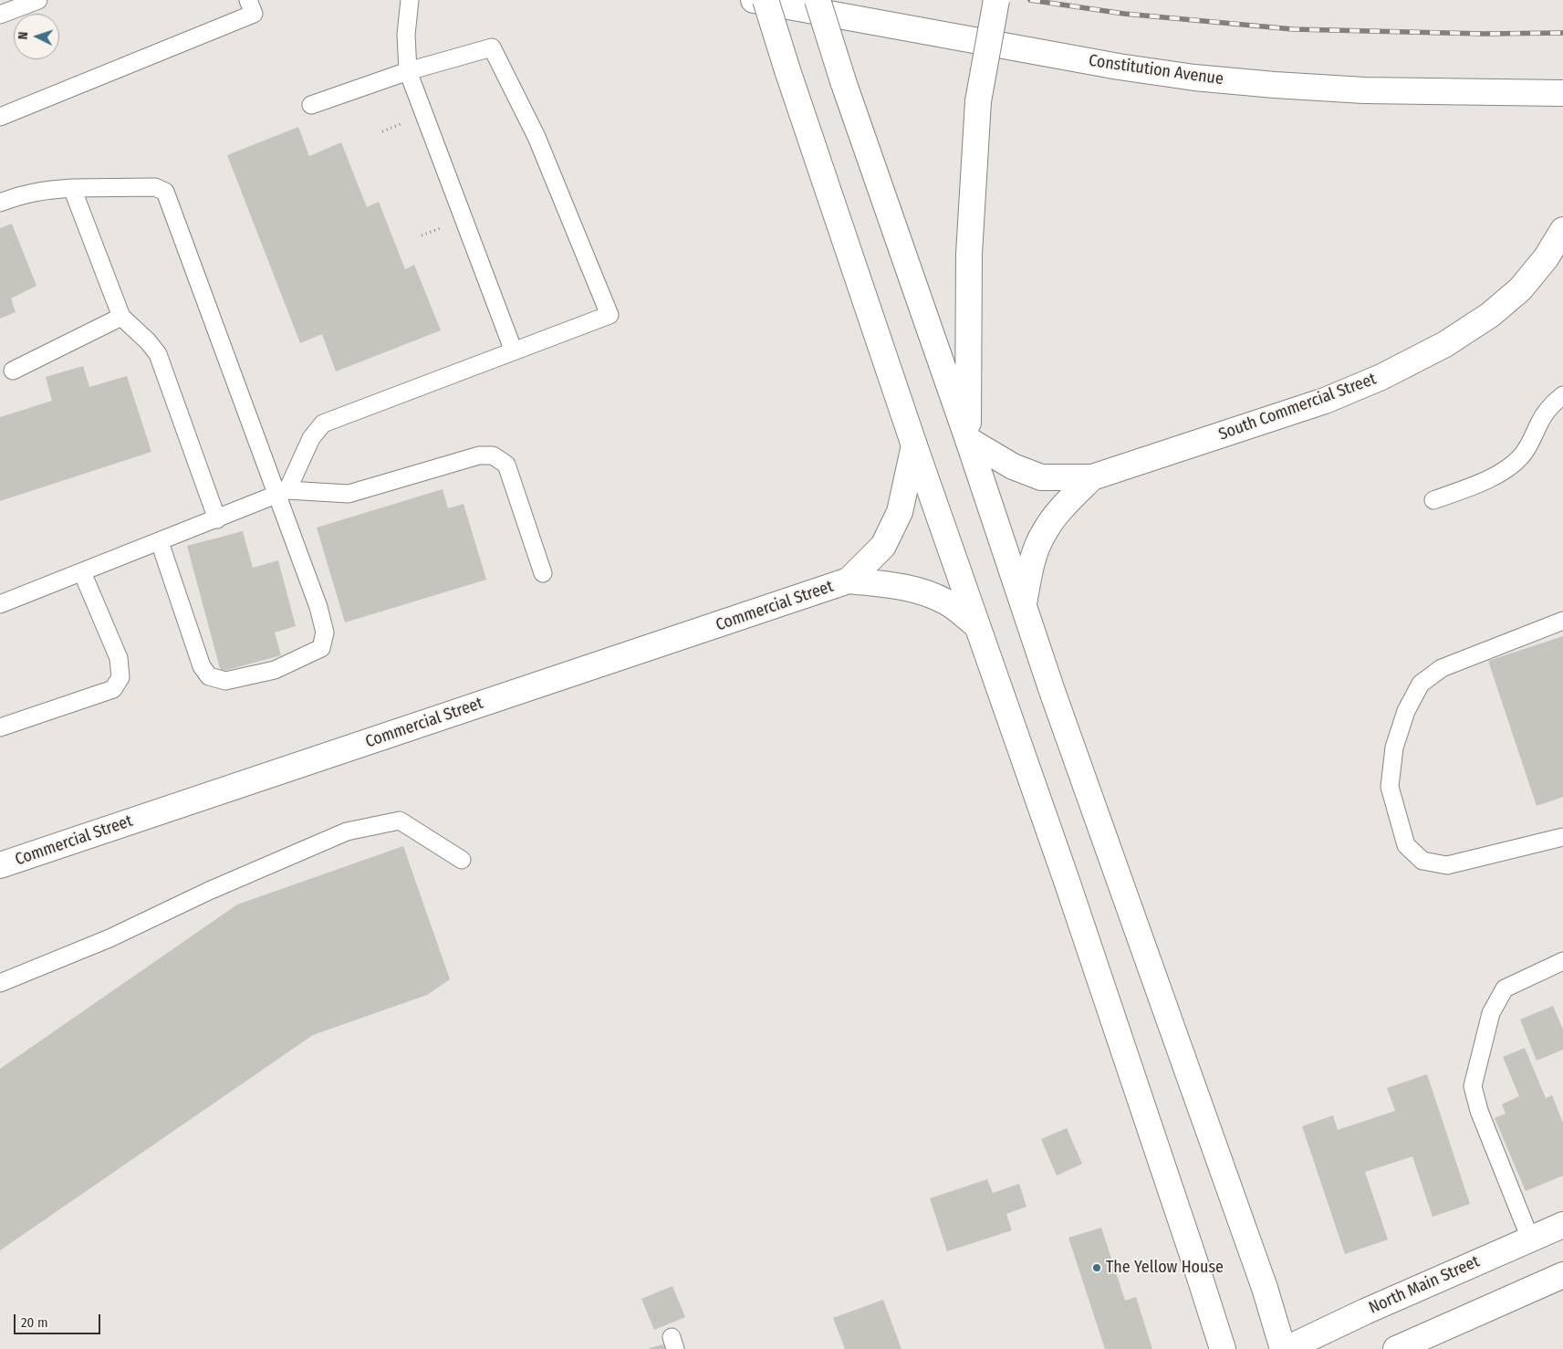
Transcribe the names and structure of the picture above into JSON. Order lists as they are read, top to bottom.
{
  "streets": {
    "main road": [
      "Constitution Avenue",
      "South Commercial Street",
      "Commercial Street",
      "North Main Street"
    ]
  },
  "places": ["The Yellow House"],
  "scale_bar": "20 m",
  "north": "left"
}
